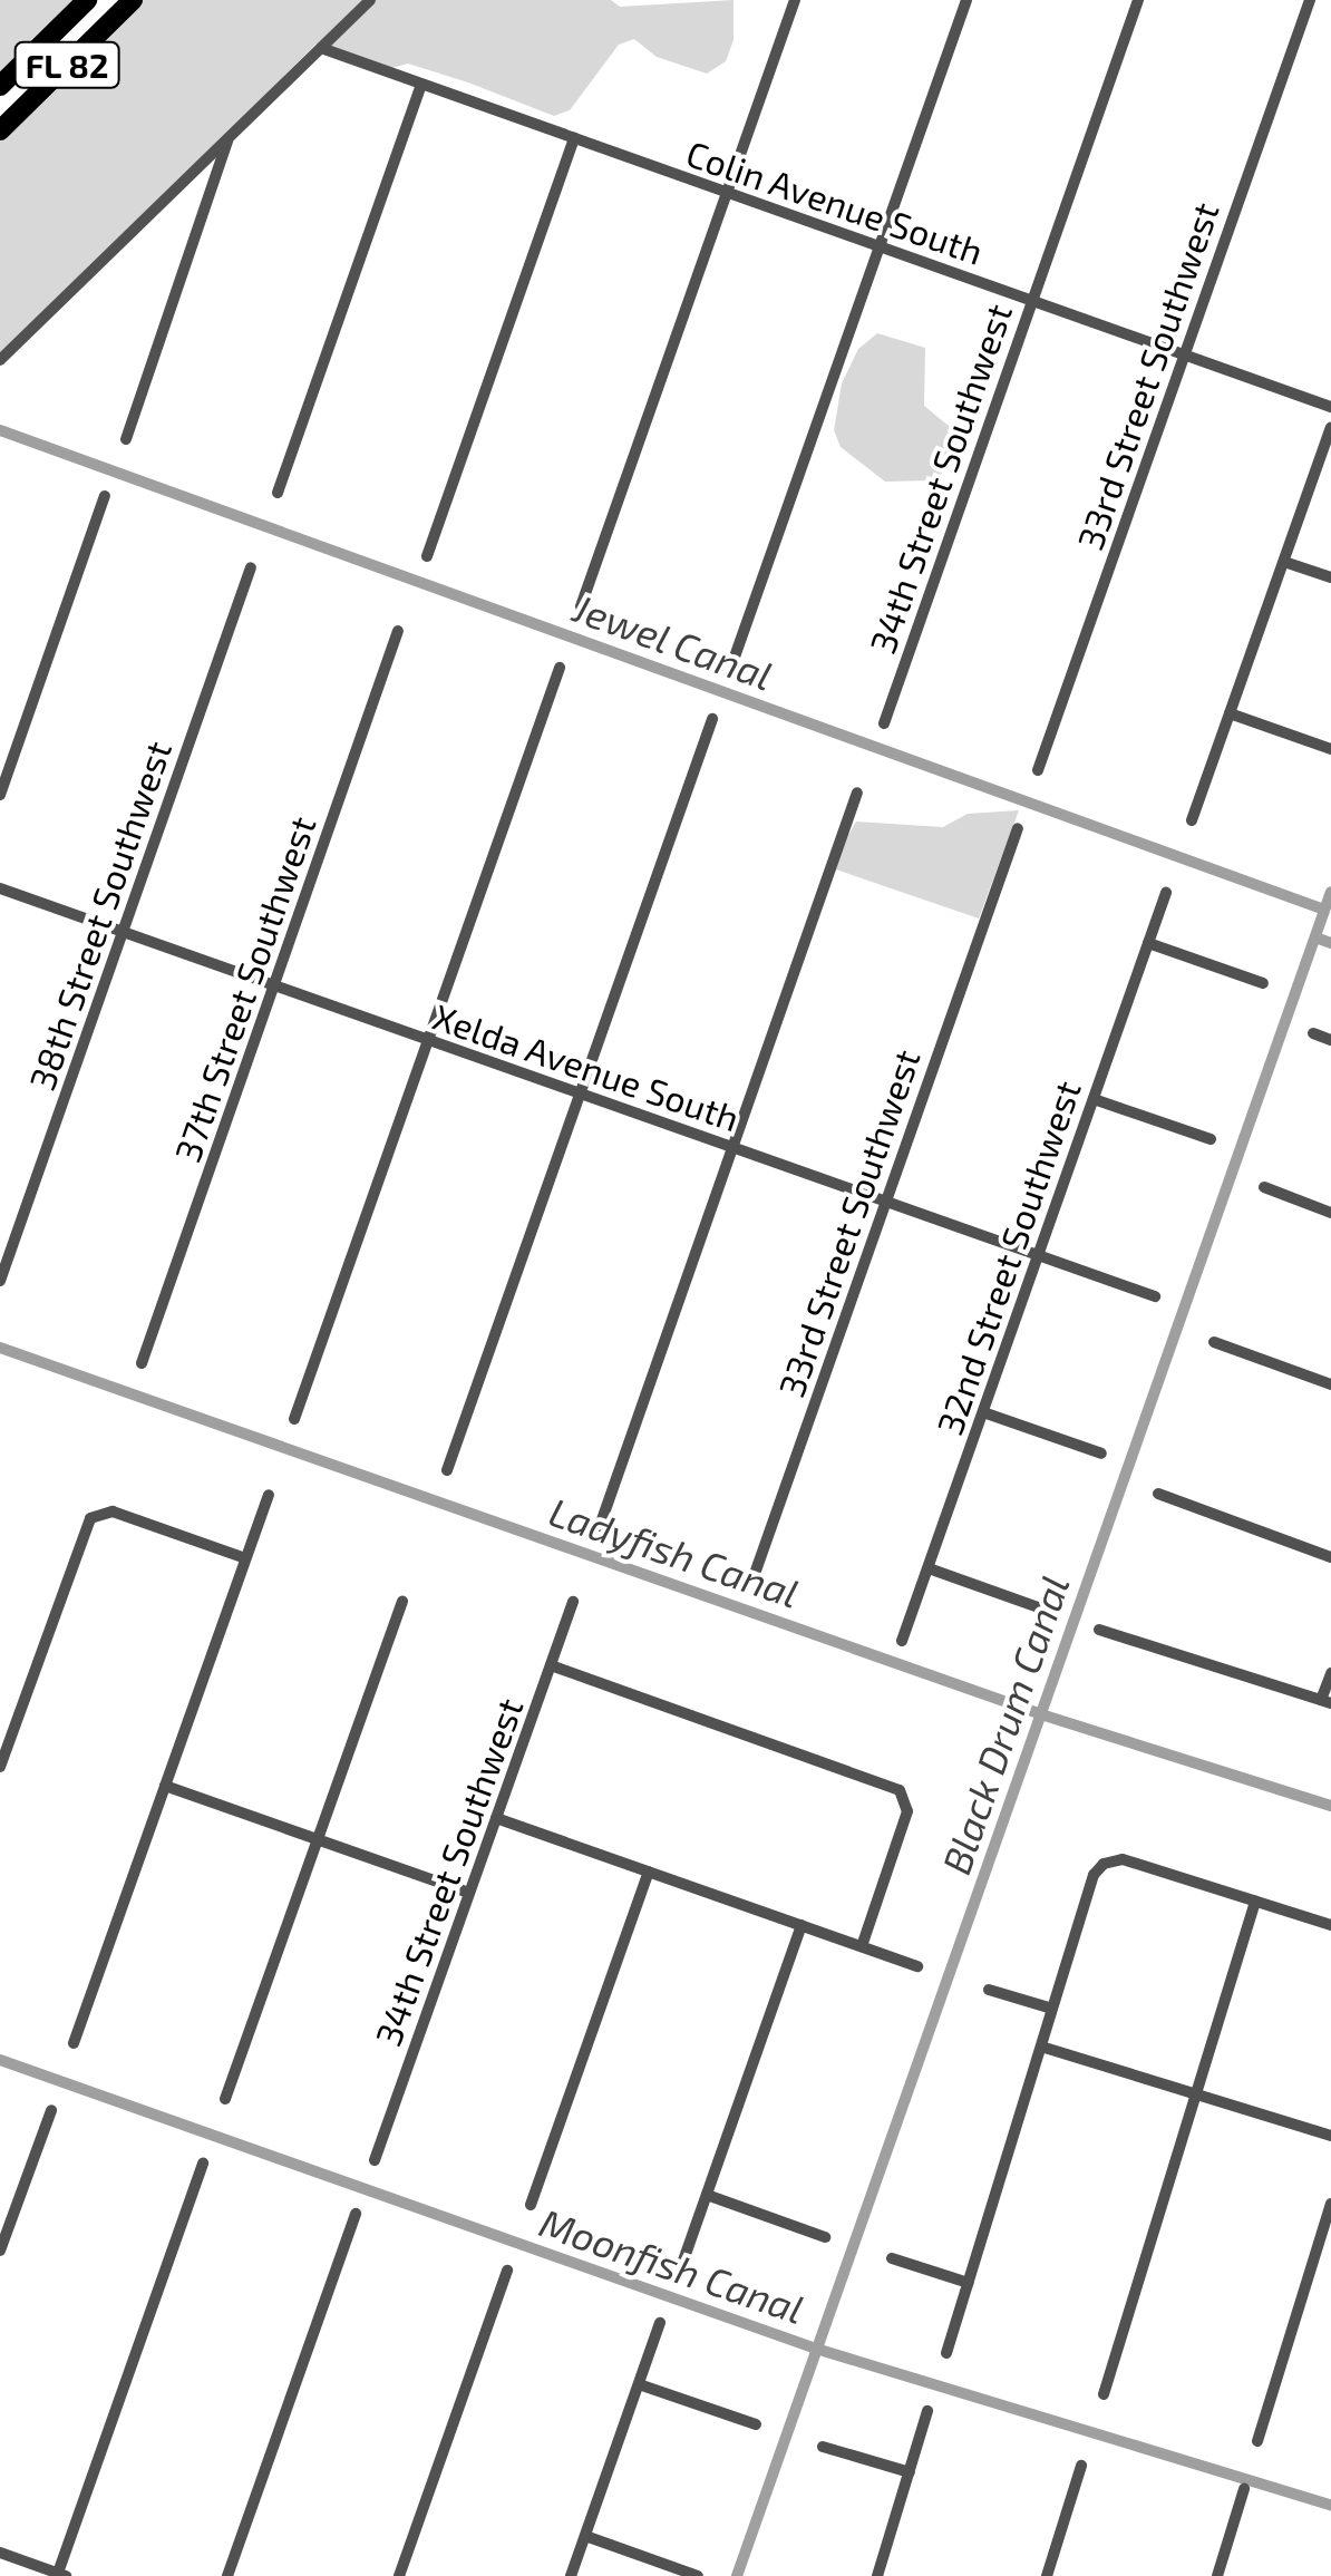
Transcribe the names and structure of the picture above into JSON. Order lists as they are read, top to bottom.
{
  "streets": {
    "highway": ["FL 82"],
    "street": [
      "Colin Avenue South",
      "33rd Street Southwest",
      "34th Street Southwest",
      "38th Street Southwest",
      "37th Street Southwest",
      "Xelda Avenue South",
      "32nd Street Southwest"
    ]
  },
  "crossings": [
    ["Colin Avenue South", "33rd Street Southwest"],
    ["Colin Avenue South", "34th Street Southwest"],
    ["33rd Street Southwest", "Xelda Avenue South"],
    ["38th Street Southwest", "Xelda Avenue South"],
    ["37th Street Southwest", "Xelda Avenue South"],
    ["Xelda Avenue South", "32nd Street Southwest"]
  ],
  "water": [
    "Jewel Canal",
    "Ladyfish Canal",
    "Black Drum Canal",
    "Moonfish Canal"
  ]
}
